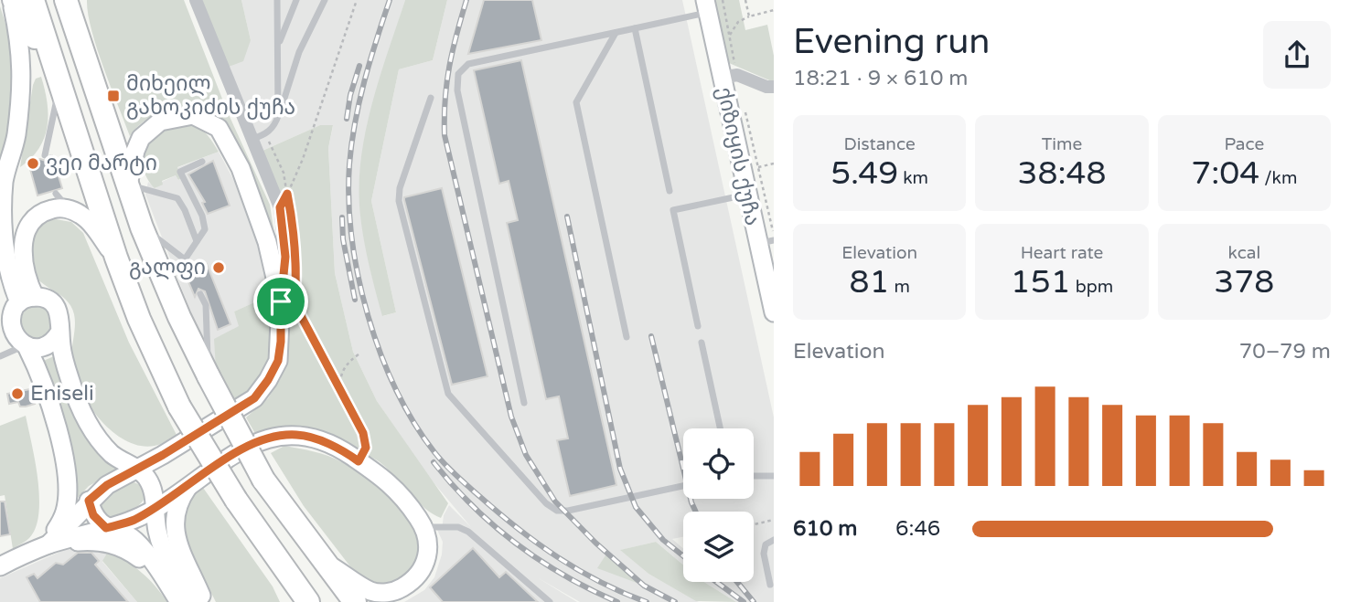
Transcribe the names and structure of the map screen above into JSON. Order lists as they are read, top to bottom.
{
  "streets": {
    "main road": ["ქიზიყის ქუჩა"]
  },
  "places": {
    "transit": ["მიხეილ გახოკიძის ქუჩა"],
    "other": ["ვეი მარტი", "გალფი", "Eniseli"]
  },
  "page": {
    "heading": ["Evening run", "18:21 · 9 × 610 m"],
    "stats": [
      ["Distance", "5.49 km"],
      ["Time", "38:48"],
      ["Pace", "7:04 /km"],
      ["Elevation", "81 m"],
      ["Heart rate", "151 bpm"],
      ["kcal", "378"]
    ],
    "chart": ["Elevation", "70–79 m"],
    "list": [
      {
        "name": "610 m",
        "note": "6:46"
      }
    ]
  }
}
